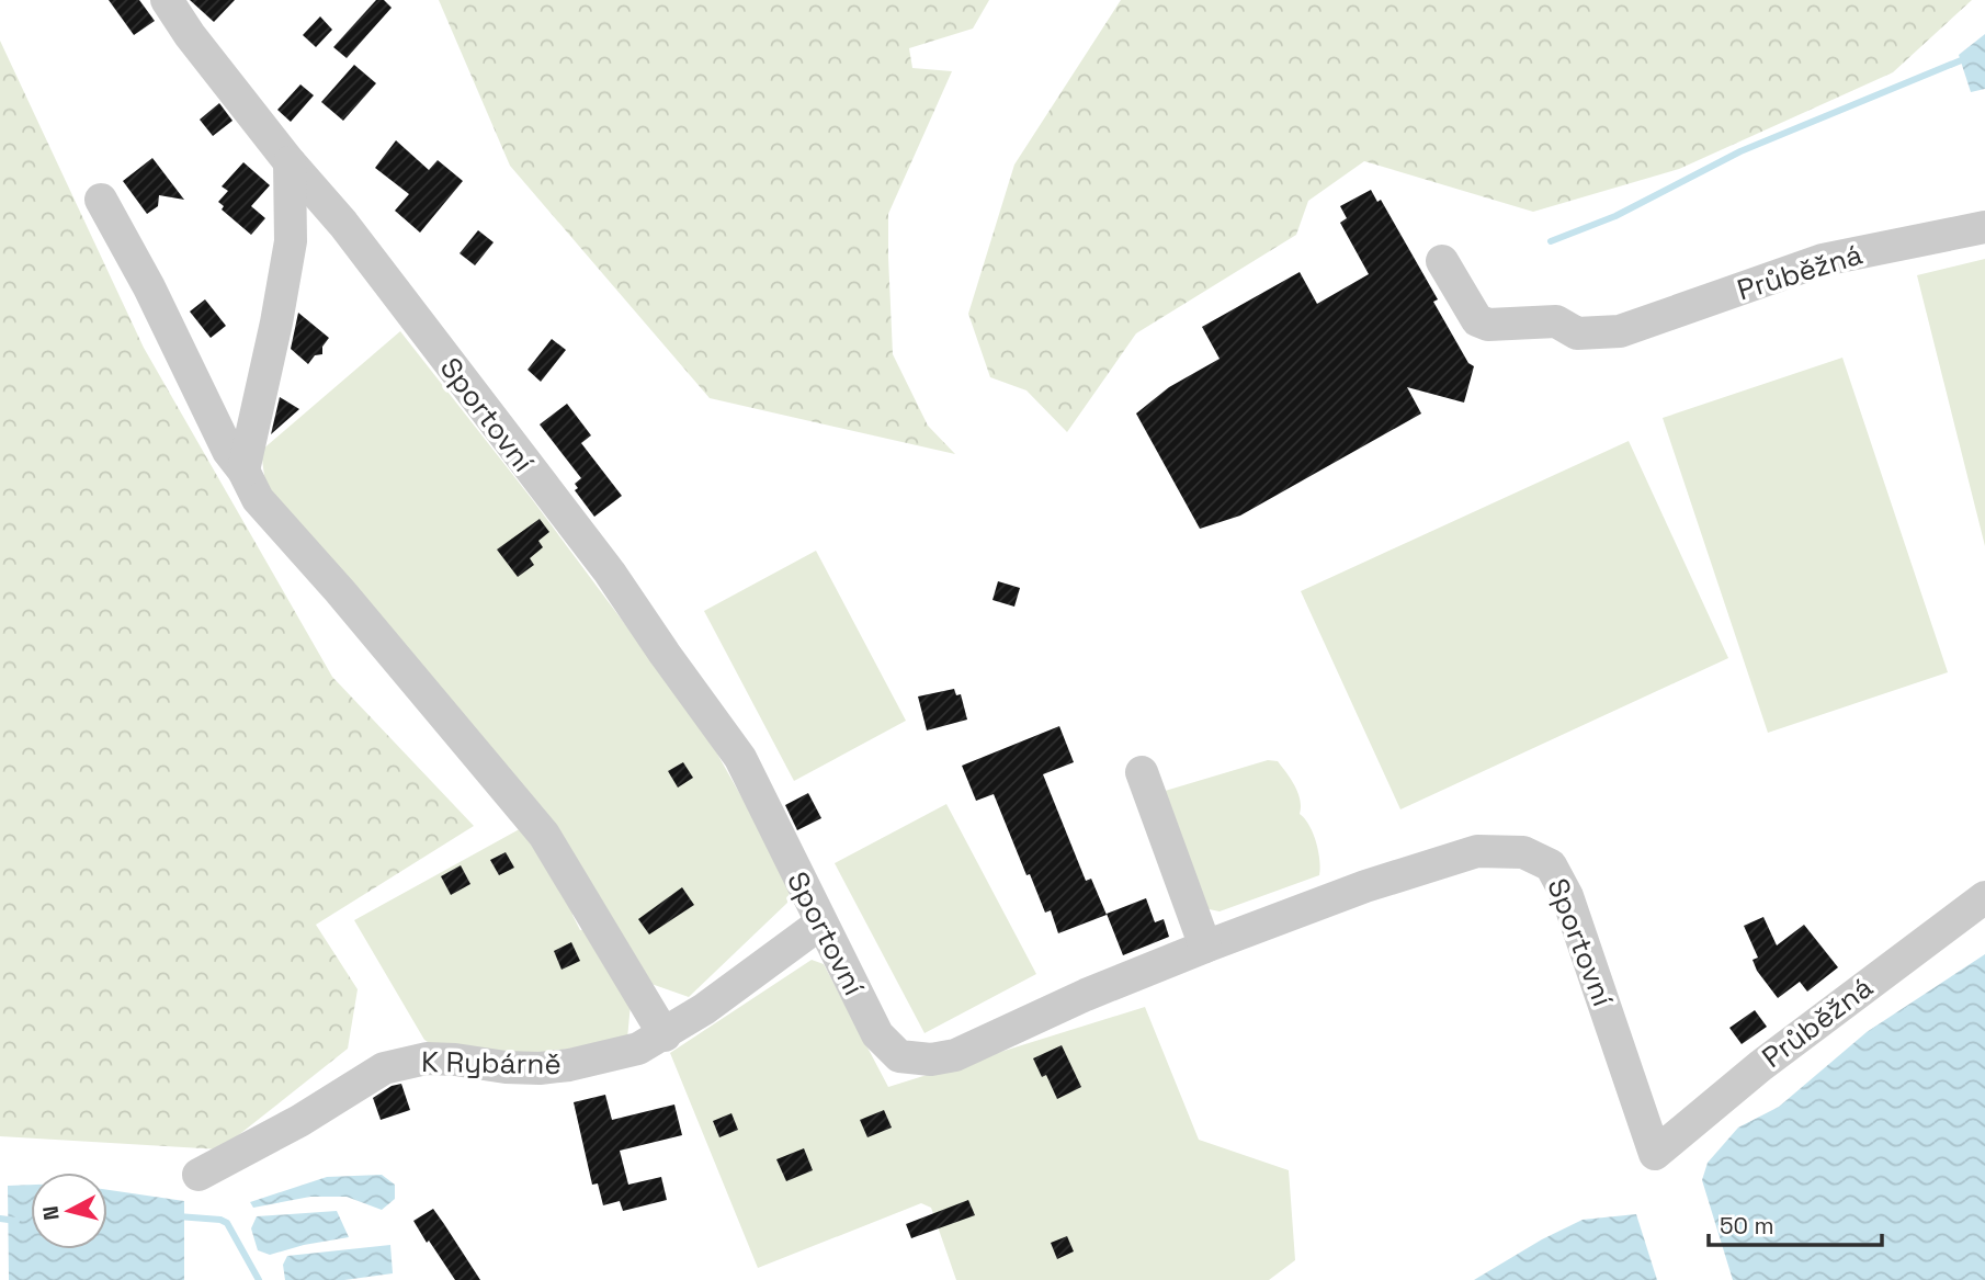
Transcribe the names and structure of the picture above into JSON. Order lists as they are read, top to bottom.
{
  "streets": {
    "street": ["Průběžná", "Sportovní", "K Rybárně"]
  },
  "crossings": [
    ["Průběžná", "Sportovní"],
    ["Sportovní", "K Rybárně"]
  ],
  "scale_bar": "50 m",
  "north": "left"
}
